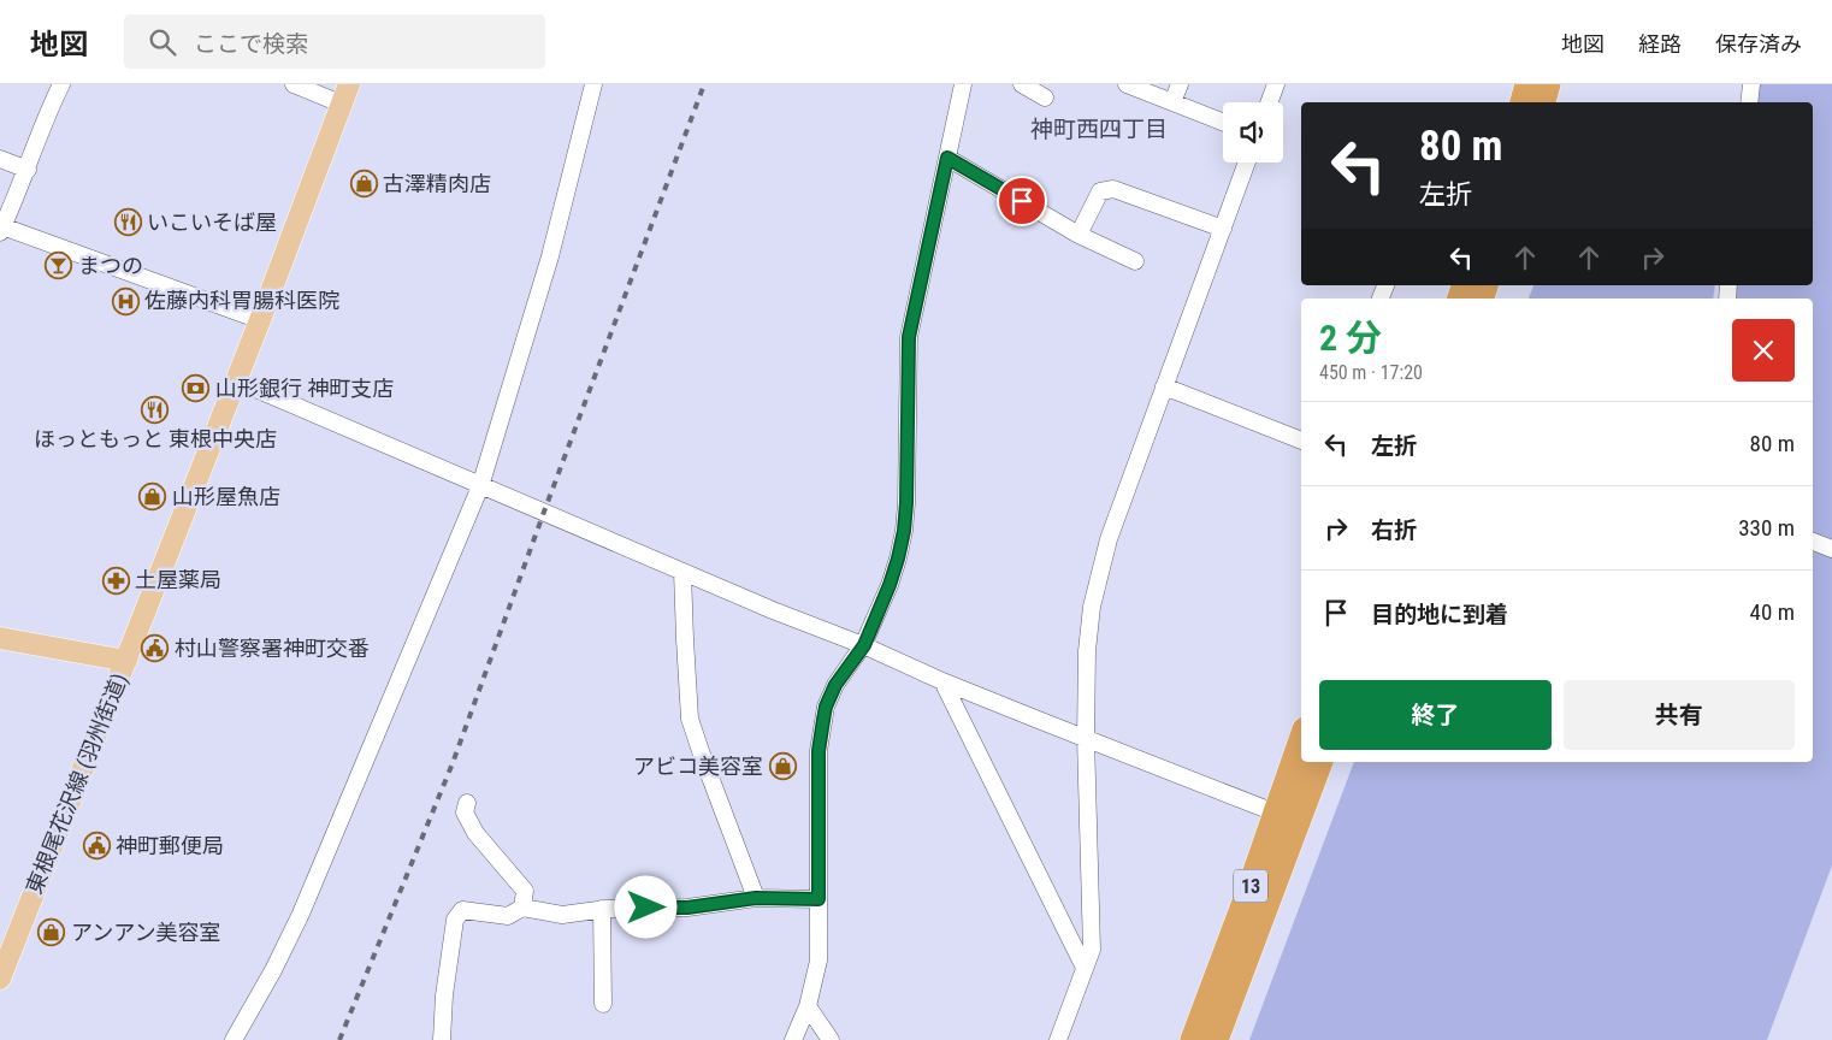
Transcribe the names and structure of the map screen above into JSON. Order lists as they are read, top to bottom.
{
  "streets": {
    "highway": ["13"],
    "main road": ["東根尾花沢線 (羽州街道)"]
  },
  "districts": ["神町西四丁目"],
  "places": {
    "shop": [
      "古澤精肉店",
      "山形屋魚店",
      "アビコ美容室",
      "アンアン美容室"
    ],
    "restaurant": ["いこいそば屋", "ほっともっと 東根中央店"],
    "bar": ["まつの"],
    "hospital": ["佐藤内科胃腸科医院"],
    "bank": ["山形銀行 神町支店"],
    "pharmacy": ["土屋薬局"],
    "public building": ["村山警察署神町交番", "神町郵便局"]
  },
  "page": {
    "header": "地図",
    "search": "ここで検索",
    "nav": ["地図", "経路", "保存済み"],
    "turn": ["80 m", "左折"],
    "heading": ["2 分", "450 m · 17:20"],
    "list": [
      {
        "name": "左折",
        "value": "80 m"
      },
      {
        "name": "右折",
        "value": "330 m"
      },
      {
        "name": "目的地に到着",
        "value": "40 m"
      }
    ],
    "buttons": ["終了", "共有"]
  }
}
